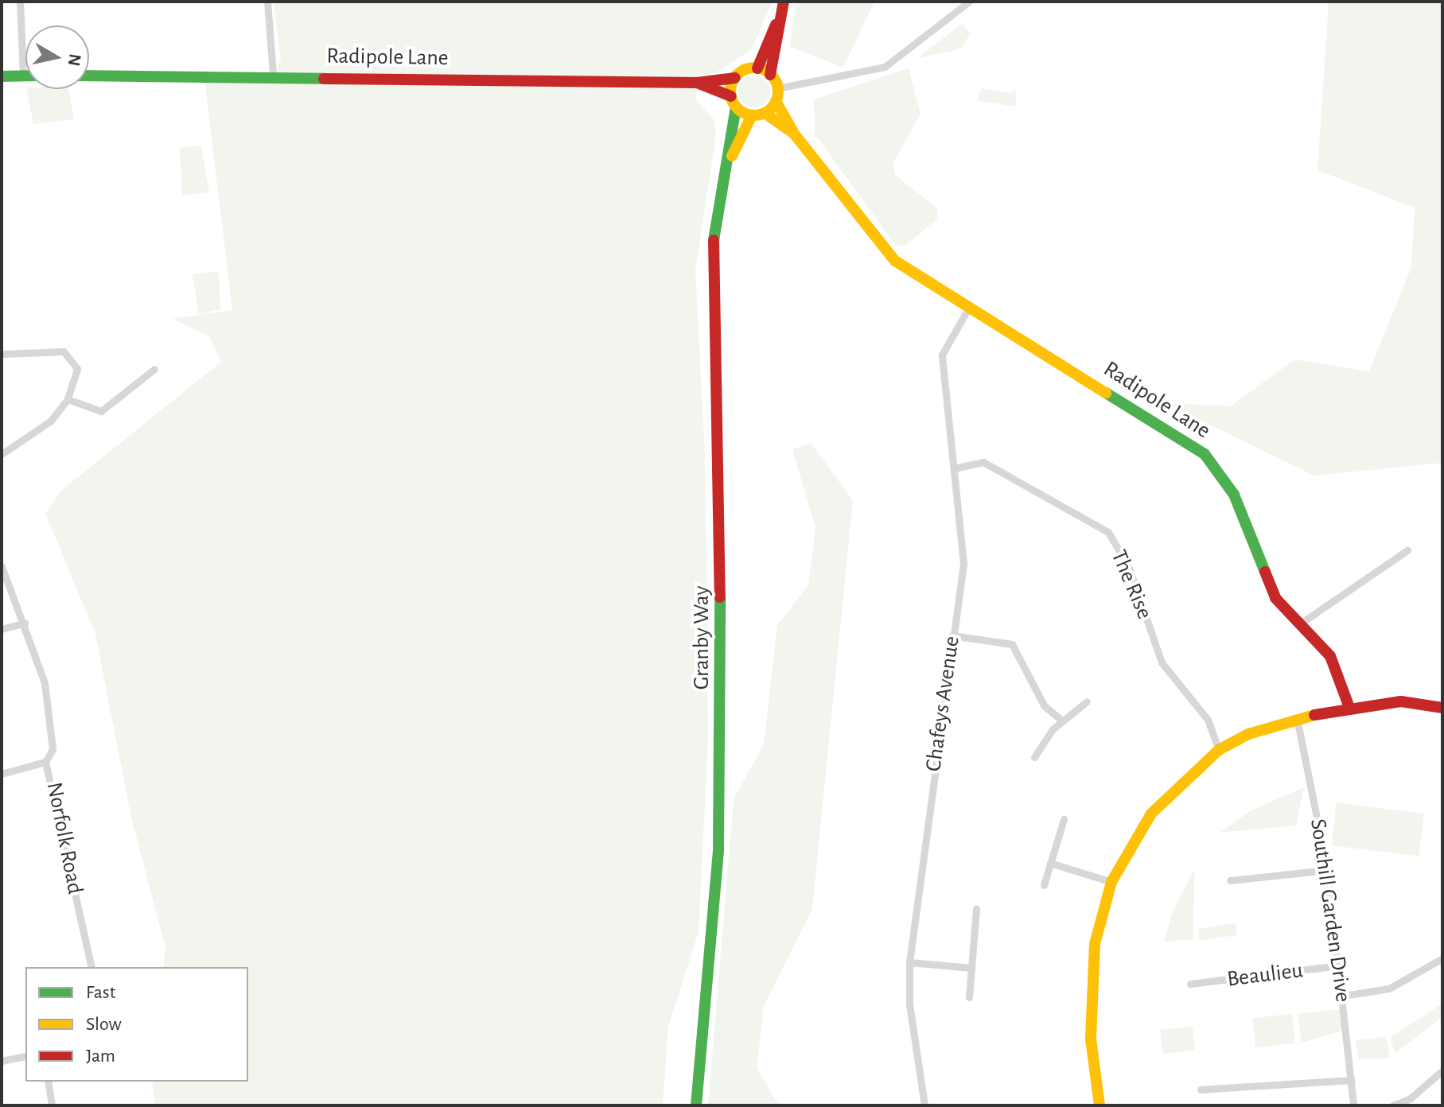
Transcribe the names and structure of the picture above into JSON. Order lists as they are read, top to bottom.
{
  "streets": {
    "main road": ["Radipole Lane", "Granby Way"],
    "street": [
      "The Rise",
      "Chafeys Avenue",
      "Norfolk Road",
      "Southill Garden Drive",
      "Beaulieu"
    ]
  },
  "crossings": [
    ["Radipole Lane", "Granby Way"],
    ["Radipole Lane", "Chafeys Avenue"],
    ["The Rise", "Chafeys Avenue"],
    ["Southill Garden Drive", "Beaulieu"]
  ],
  "legend": ["Fast", "Slow", "Jam"],
  "north": "right"
}
